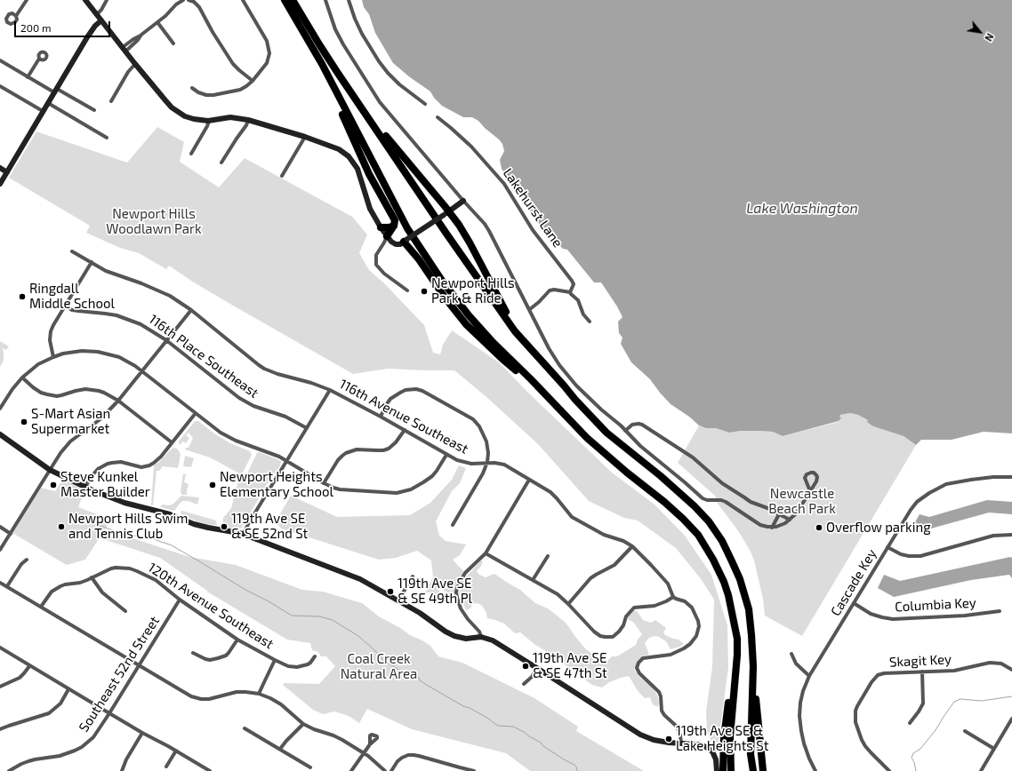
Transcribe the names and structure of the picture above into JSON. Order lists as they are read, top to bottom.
{
  "streets": {
    "street": [
      "Lakehurst Lane",
      "116th Place Southeast",
      "116th Avenue Southeast",
      "Cascade Key",
      "Columbia Key",
      "120th Avenue Southeast",
      "Skagit Key",
      "Southeast 52nd Street"
    ]
  },
  "crossings": [
    ["Cascade Key", "Columbia Key"],
    ["120th Avenue Southeast", "Southeast 52nd Street"]
  ],
  "water": ["Lake Washington"],
  "parks": ["Newport Hills Woodlawn Park", "Newcastle Beach Park", "Coal Creek Natural Area"],
  "places": [
    "Newport Hills Park & Ride",
    "Ringdall Middle School",
    "S-Mart Asian Supermarket",
    "Steve Kunkel Master Builder",
    "Newport Heights Elementary School",
    "Newport Hills Swim and Tennis Club",
    "119th Ave SE & SE 52nd St",
    "Overflow parking",
    "119th Ave SE & SE 49th Pl",
    "119th Ave SE & SE 47th St",
    "119th Ave SE & Lake Heights St"
  ],
  "scale_bar": "200 m",
  "north": "bottom right"
}
